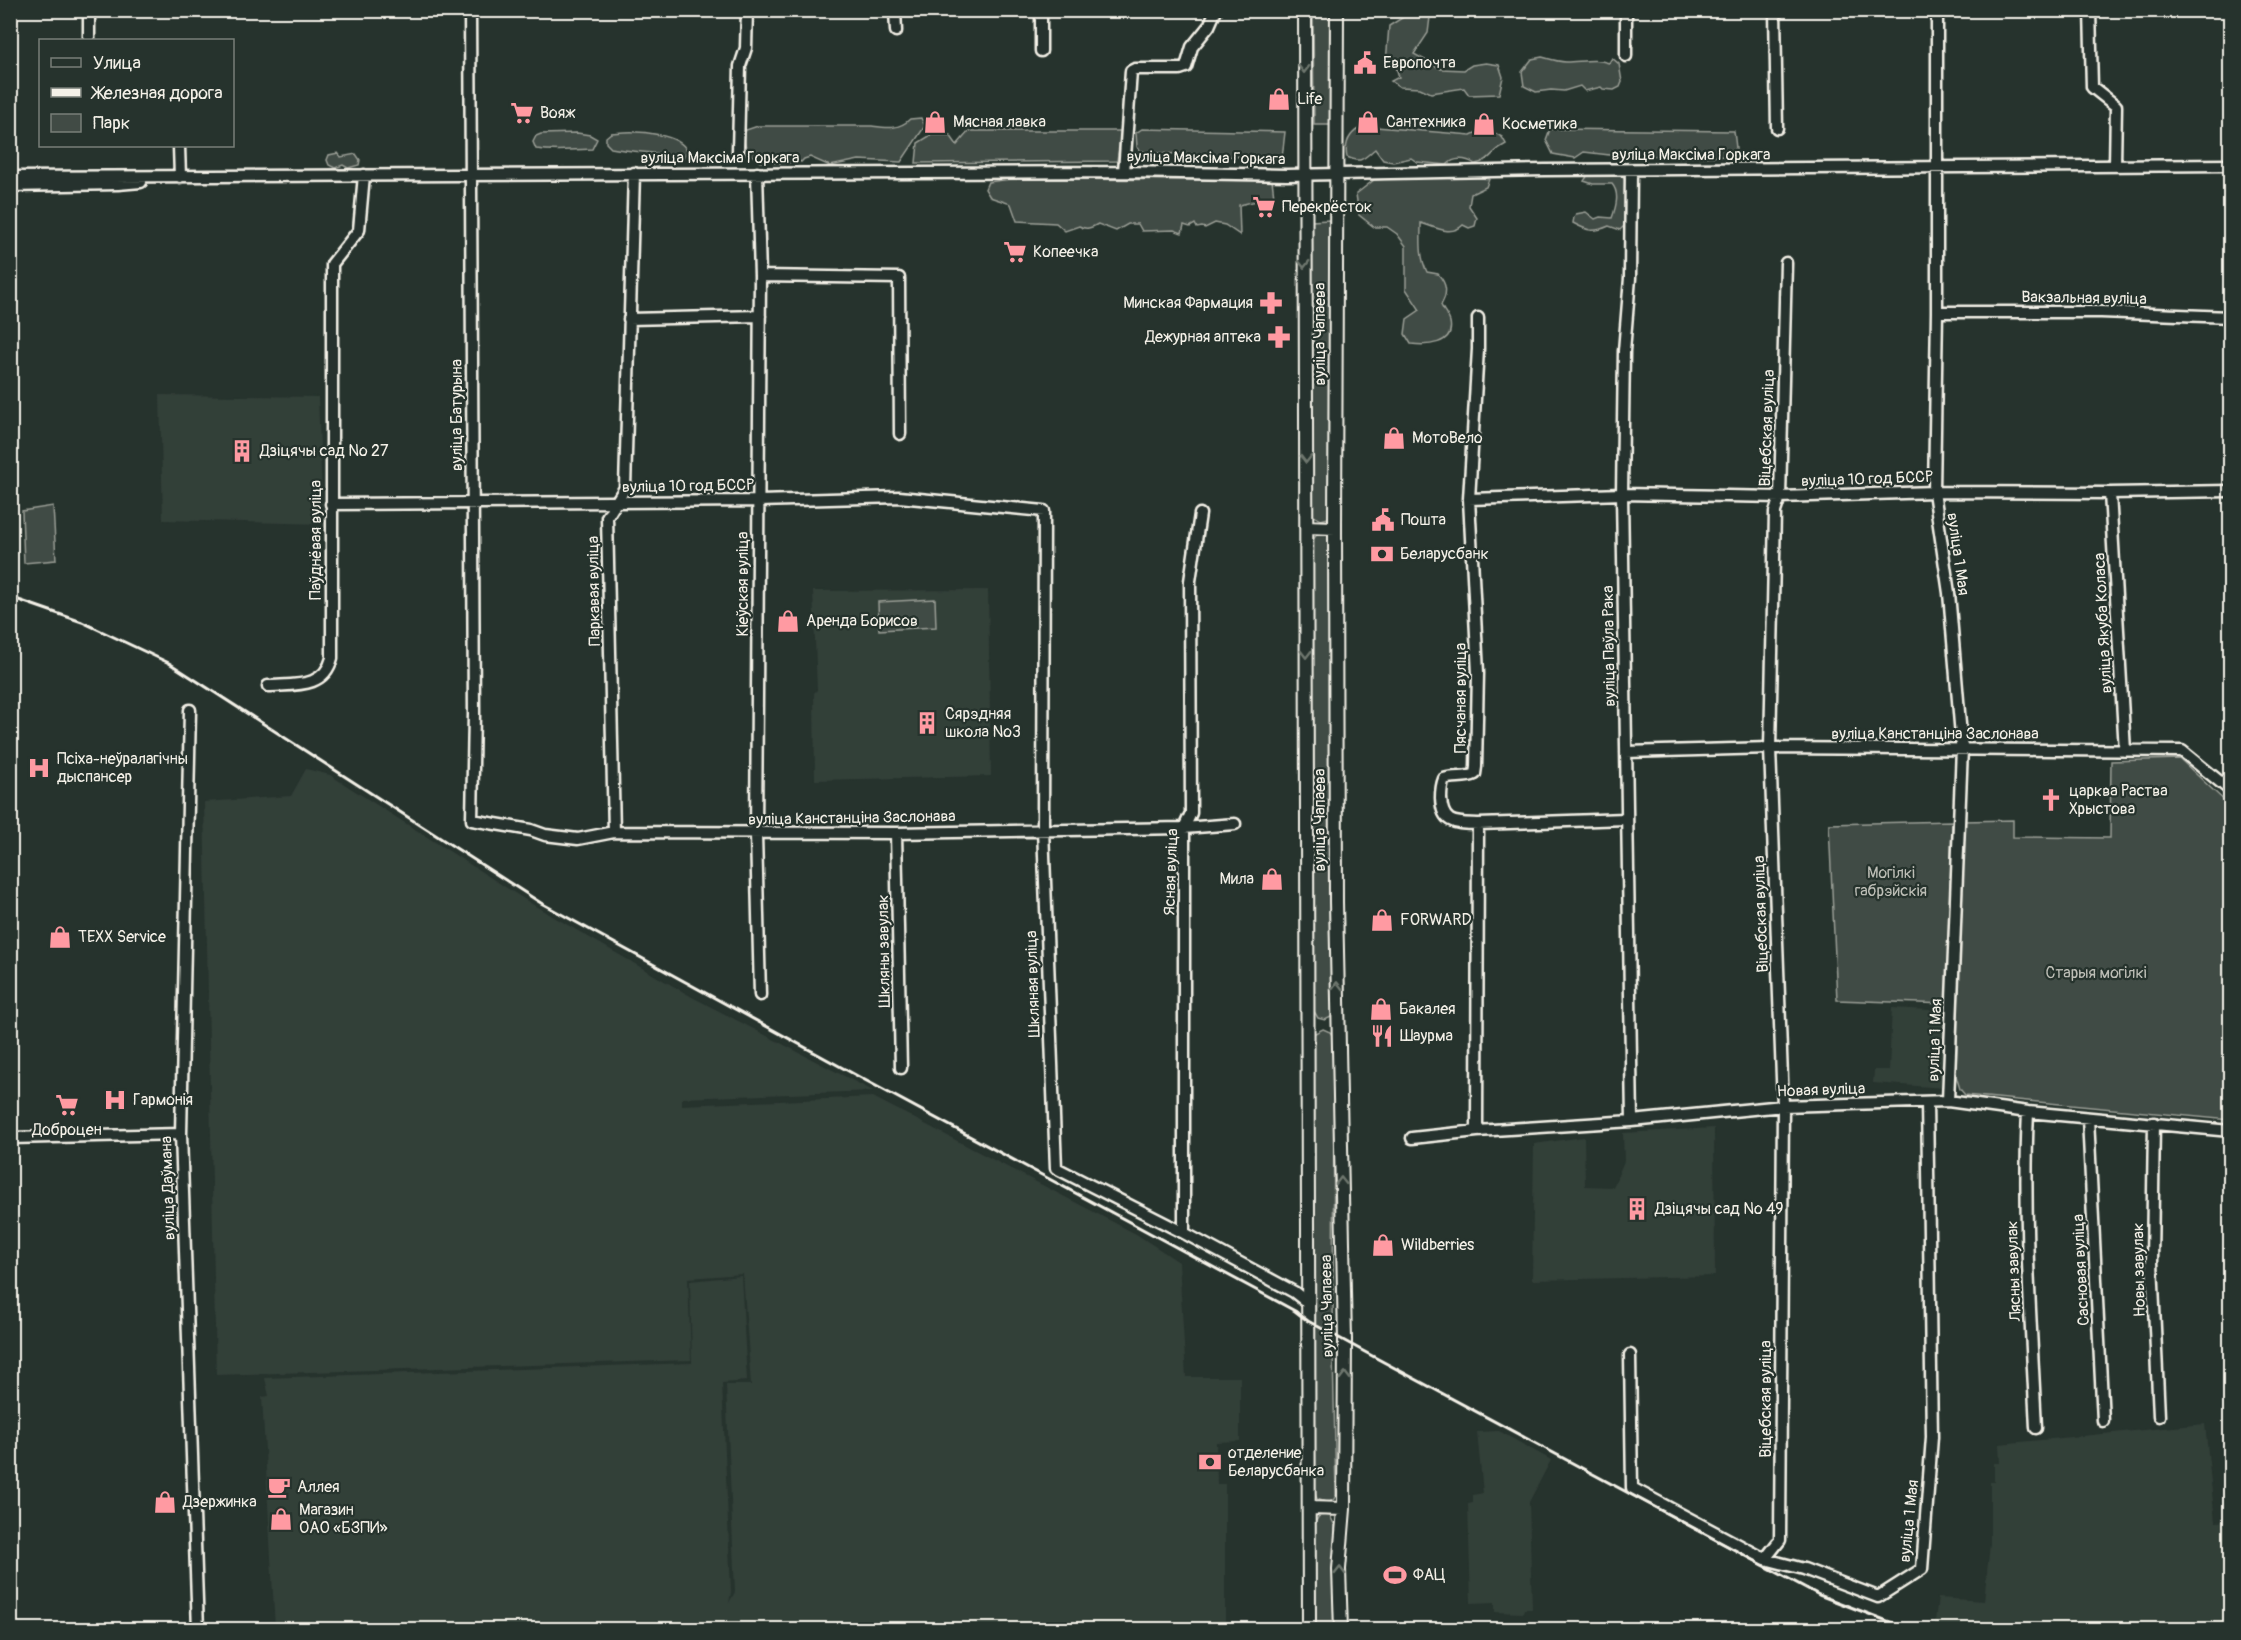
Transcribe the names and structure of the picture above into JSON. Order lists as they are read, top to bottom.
{
  "streets": {
    "main road": ["вуліца Чапаева"],
    "street": [
      "вуліца Максіма Горкага",
      "Вакзальная вуліца",
      "вуліца Батурына",
      "Віцебская вуліца",
      "вуліца 10 год БССР",
      "Паўднёвая вуліца",
      "вуліца 1 Мая",
      "Кіеўская вуліца",
      "Паркавая вуліца",
      "вуліца Якуба Коласа",
      "вуліца Паўла Рака",
      "Пясчаная вуліца",
      "вуліца Канстанціна Заслонава",
      "Ясная вуліца",
      "Шкляны завулак",
      "Шкляная вуліца",
      "Новая вуліца",
      "вуліца Даўмана",
      "Сасновая вуліца",
      "Новы завулак",
      "Лясны завулак"
    ]
  },
  "crossings": [
    ["вуліца Максіма Горкага", "вуліца Чапаева"],
    ["вуліца Максіма Горкага", "вуліца Батурына"],
    ["вуліца Максіма Горкага", "Паўднёвая вуліца"],
    ["вуліца Максіма Горкага", "вуліца 1 Мая"],
    ["вуліца Максіма Горкага", "Кіеўская вуліца"],
    ["вуліца Максіма Горкага", "Паркавая вуліца"],
    ["вуліца Максіма Горкага", "вуліца Паўла Рака"],
    ["Вакзальная вуліца", "вуліца 1 Мая"],
    ["вуліца Чапаева", "Шкляная вуліца"],
    ["вуліца Батурына", "вуліца 10 год БССР"],
    ["вуліца Батурына", "вуліца Канстанціна Заслонава"],
    ["Віцебская вуліца", "вуліца 10 год БССР"],
    ["Віцебская вуліца", "вуліца 1 Мая"],
    ["Віцебская вуліца", "вуліца Канстанціна Заслонава"],
    ["Віцебская вуліца", "Новая вуліца"],
    ["вуліца 10 год БССР", "Паўднёвая вуліца"],
    ["вуліца 10 год БССР", "вуліца 1 Мая"],
    ["вуліца 10 год БССР", "Кіеўская вуліца"],
    ["вуліца 10 год БССР", "Паркавая вуліца"],
    ["вуліца 10 год БССР", "вуліца Якуба Коласа"],
    ["вуліца 10 год БССР", "вуліца Паўла Рака"],
    ["вуліца 10 год БССР", "Пясчаная вуліца"],
    ["вуліца 10 год БССР", "Шкляная вуліца"],
    ["вуліца 1 Мая", "вуліца Канстанціна Заслонава"],
    ["вуліца 1 Мая", "Новая вуліца"],
    ["Кіеўская вуліца", "вуліца Канстанціна Заслонава"],
    ["Паркавая вуліца", "вуліца Канстанціна Заслонава"],
    ["вуліца Якуба Коласа", "вуліца Канстанціна Заслонава"],
    ["вуліца Паўла Рака", "вуліца Канстанціна Заслонава"],
    ["вуліца Паўла Рака", "Новая вуліца"],
    ["вуліца Канстанціна Заслонава", "Ясная вуліца"],
    ["вуліца Канстанціна Заслонава", "Шкляны завулак"],
    ["вуліца Канстанціна Заслонава", "Шкляная вуліца"],
    ["Ясная вуліца", "Шкляная вуліца"],
    ["Новая вуліца", "Сасновая вуліца"],
    ["Новая вуліца", "Новы завулак"],
    ["Новая вуліца", "Лясны завулак"]
  ],
  "parks": ["Могілкі габрэйскія", "Старыя могілкі"],
  "places": {
    "public building": ["Европочта", "Пошта"],
    "shop": [
      "Life",
      "Мясная лавка",
      "Сантехника",
      "Косметика",
      "МотоВело",
      "Аренда Борисов",
      "Мила",
      "FORWARD",
      "TEXX Service",
      "Бакалея",
      "Wildberries",
      "Дзержинка",
      "Магазин ОАО «БЗПИ»"
    ],
    "supermarket": [
      "Вояж",
      "Перекрёсток",
      "Копеечка",
      "Доброцен"
    ],
    "pharmacy": ["Минская Фармация", "Дежурная аптека"],
    "building": ["Дзіцячы сад № 27", "Сярэдняя школа №3", "Дзіцячы сад № 49"],
    "bank": ["Беларусбанк", "отделение Беларусбанка"],
    "hospital": ["Псіха-неўралагічны дыспансер", "Гармонія"],
    "church": ["царква Раства Хрыстова"],
    "restaurant": ["Шаурма"],
    "cafe": ["Аллея"],
    "sports": ["ФАЦ"]
  },
  "legend": ["Улица", "Железная дорога", "Парк"]
}
